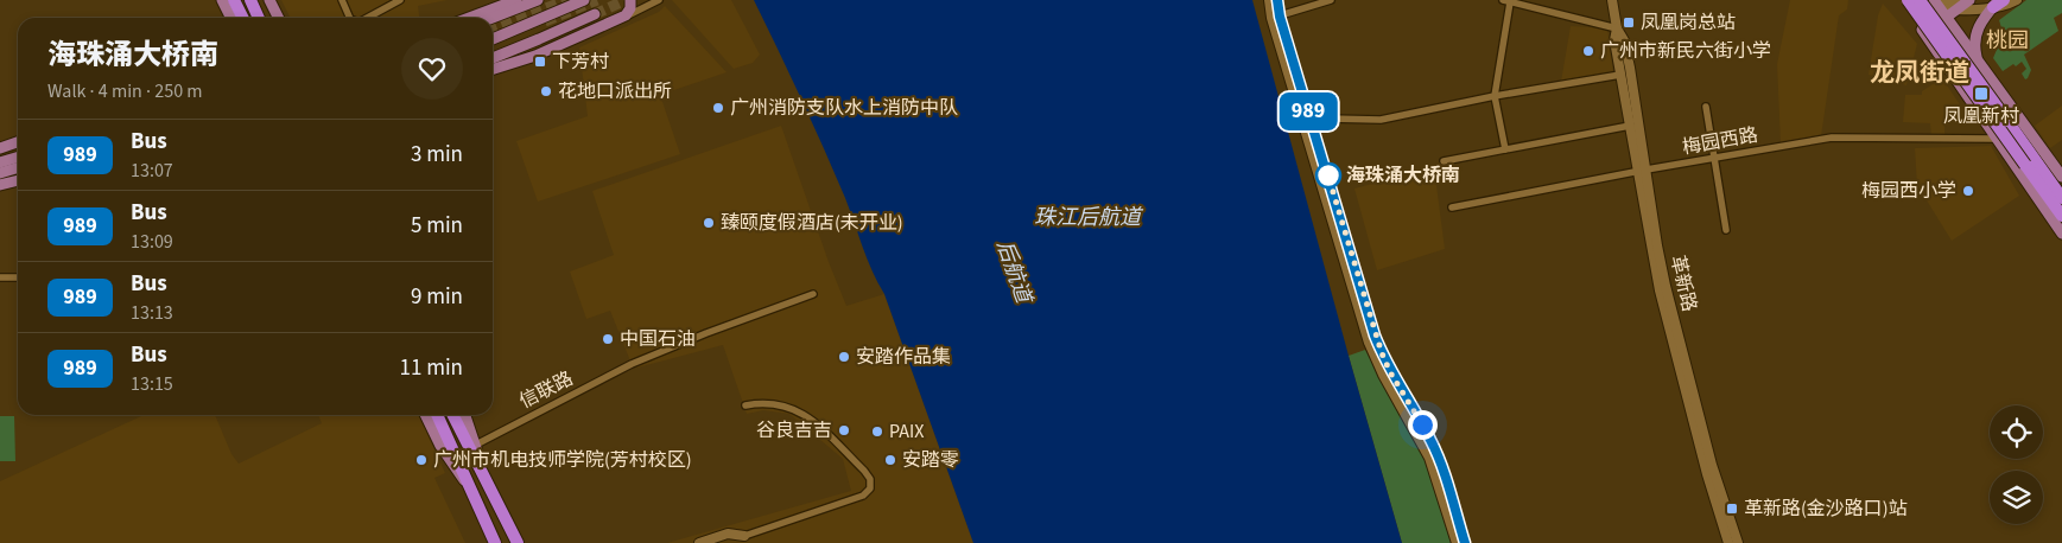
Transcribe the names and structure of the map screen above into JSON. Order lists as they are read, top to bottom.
{
  "streets": {
    "main road": ["革新路"],
    "street": ["梅园西路", "信联路"]
  },
  "crossings": [
    ["梅园西路", "革新路"]
  ],
  "districts": ["桃园", "龙凤街道"],
  "water": ["珠江后航道", "后航道"],
  "places": {
    "transit": [
      "凤凰岗总站",
      "下芳村",
      "凤凰新村",
      "革新路(金沙路口)站"
    ],
    "other": [
      "广州市新民六街小学",
      "花地口派出所",
      "广州消防支队水上消防中队",
      "海珠涌大桥南",
      "梅园西小学",
      "臻颐度假酒店(未开业)",
      "中国石油",
      "安踏作品集",
      "谷良吉吉",
      "PAIX",
      "广州市机电技师学院(芳村校区)",
      "安踏零"
    ]
  },
  "lines": ["bus line 989"],
  "page": {
    "on_map": "989",
    "heading": ["海珠涌大桥南", "Walk · 4 min · 250 m"],
    "list": [
      {
        "mark": "989",
        "name": "Bus",
        "note": "13:07",
        "value": "3 min"
      },
      {
        "mark": "989",
        "name": "Bus",
        "note": "13:09",
        "value": "5 min"
      },
      {
        "mark": "989",
        "name": "Bus",
        "note": "13:13",
        "value": "9 min"
      },
      {
        "mark": "989",
        "name": "Bus",
        "note": "13:15",
        "value": "11 min"
      }
    ]
  }
}
